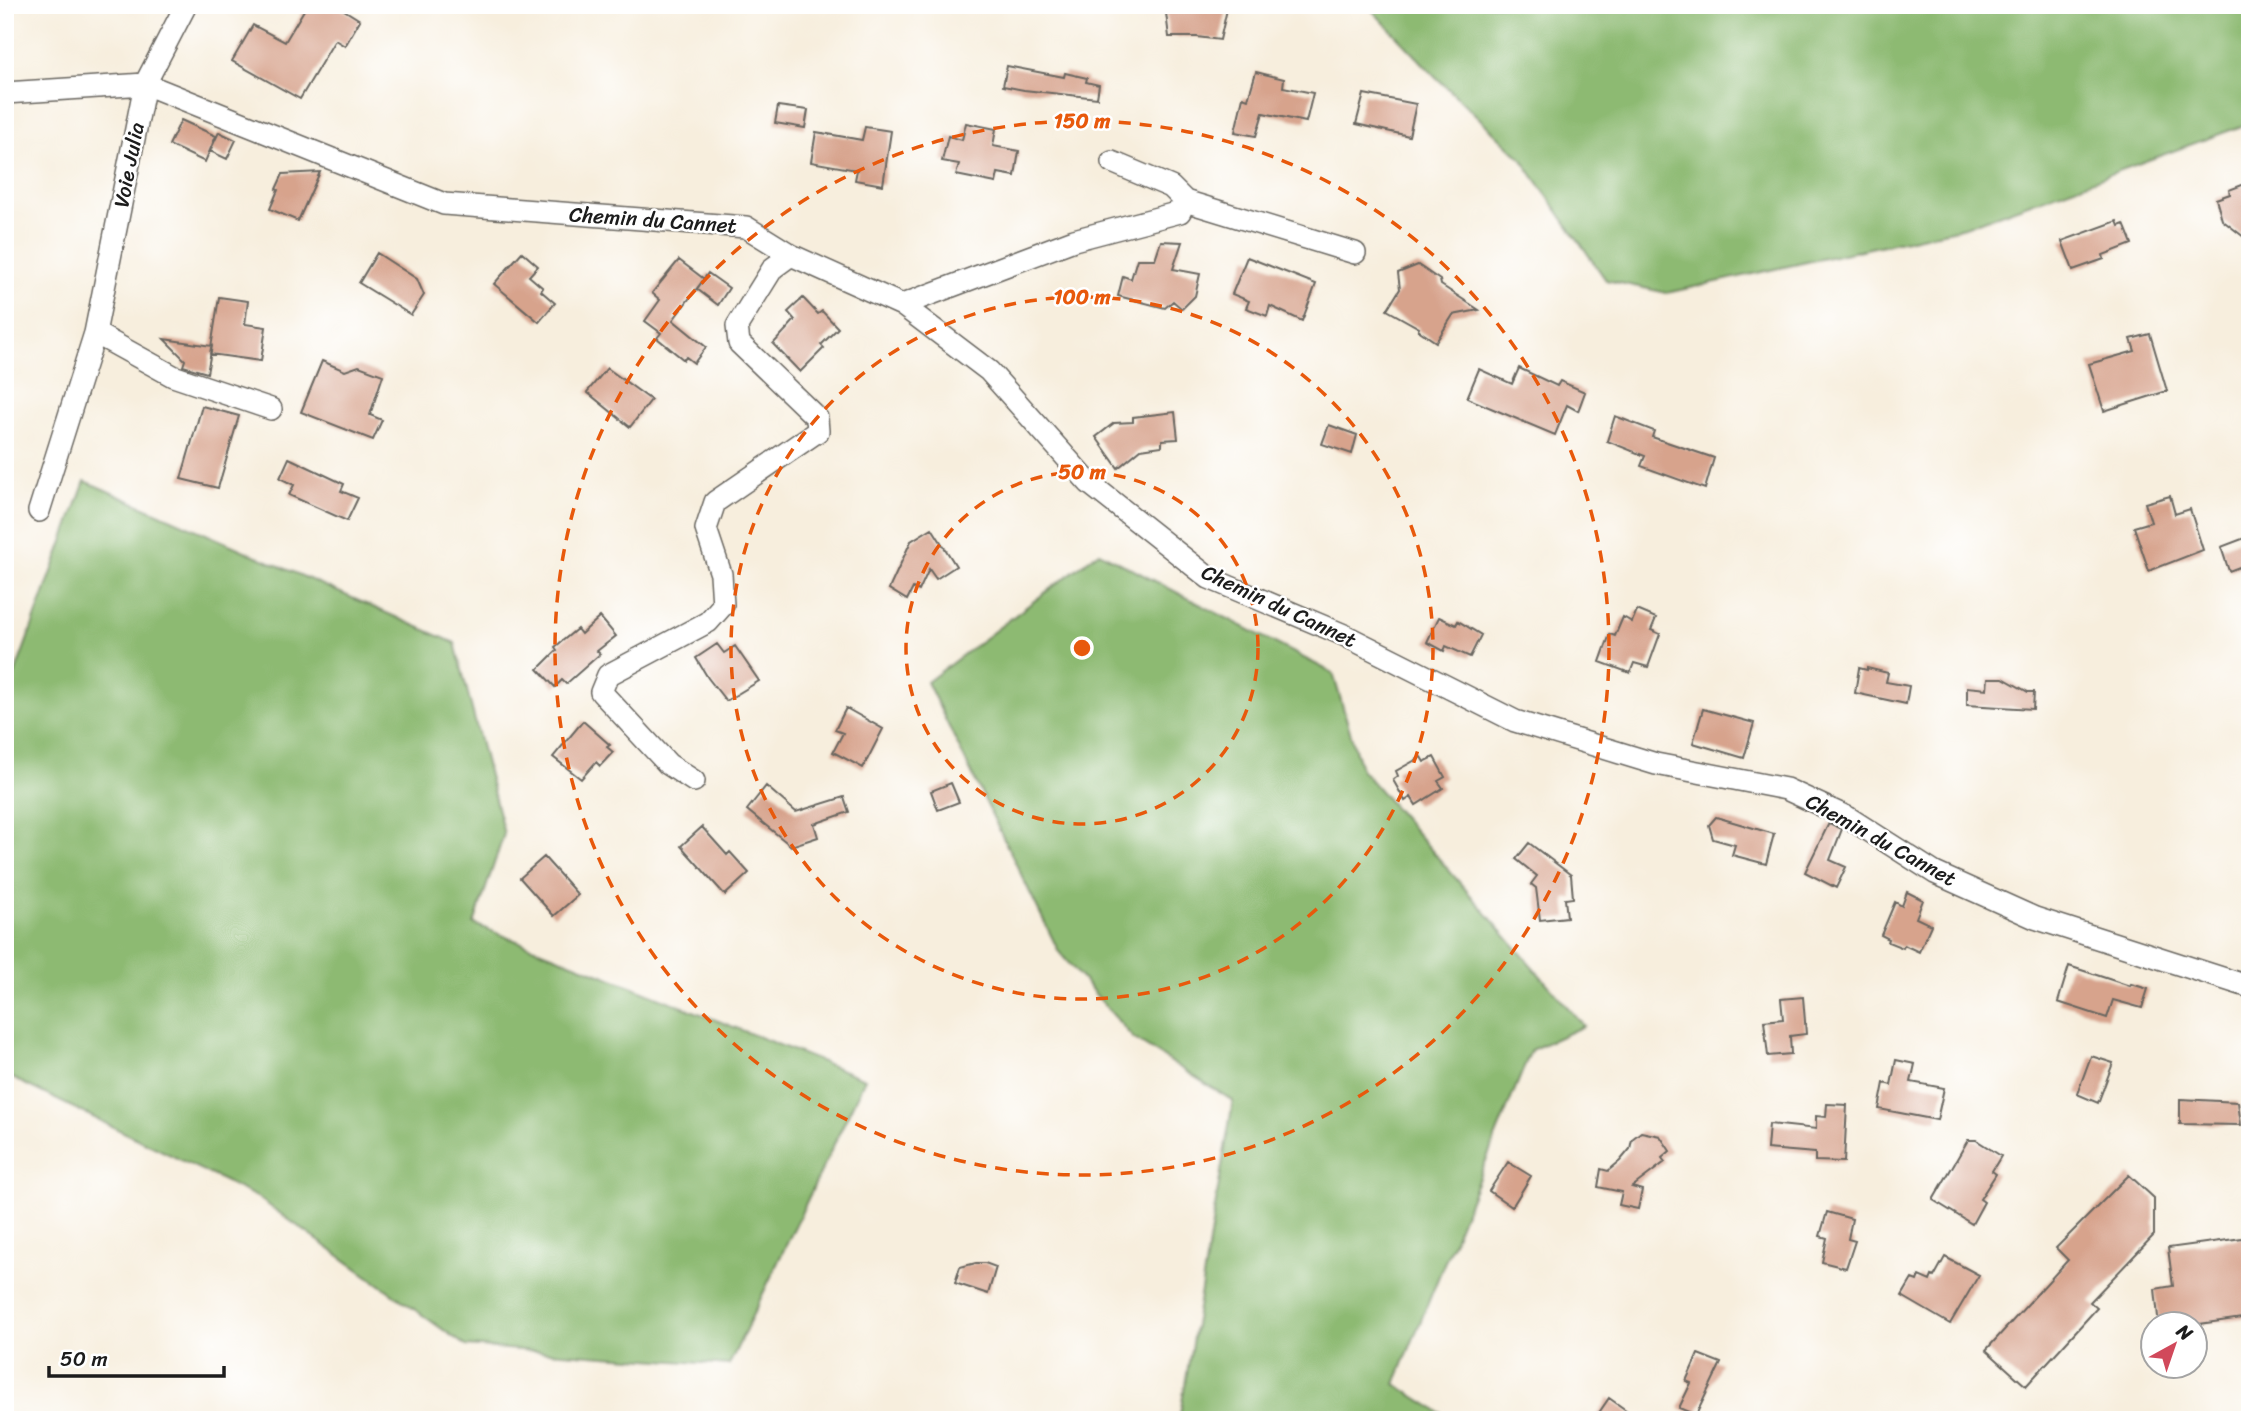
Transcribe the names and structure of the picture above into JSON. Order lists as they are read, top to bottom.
{
  "streets": {
    "street": ["Voie Julia", "Chemin du Cannet"]
  },
  "crossings": [
    ["Voie Julia", "Chemin du Cannet"]
  ],
  "scale_bar": "50 m",
  "north": "top right",
  "rings": ["150 m", "100 m", "50 m"]
}
